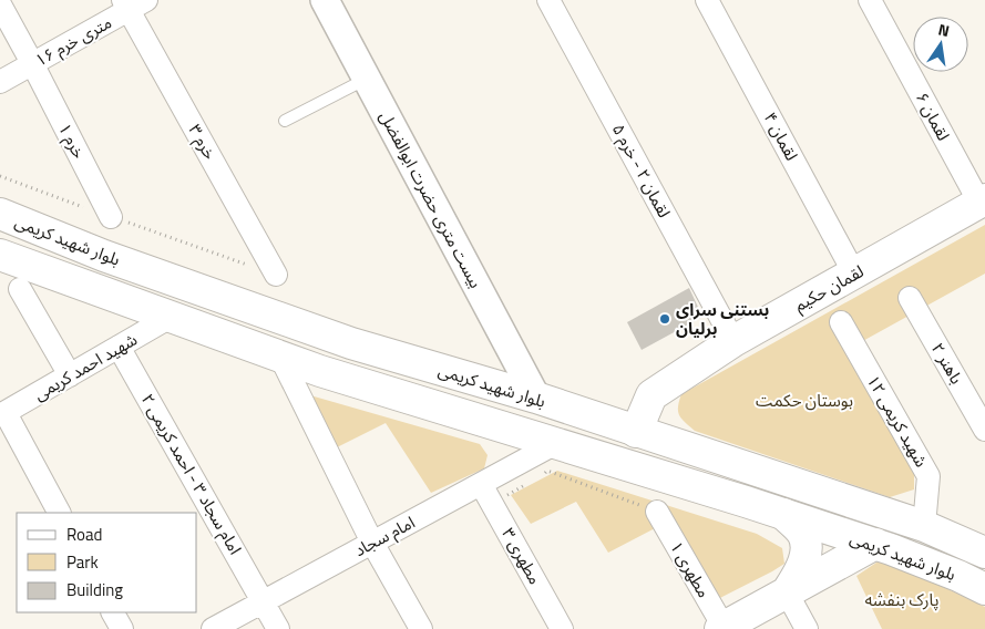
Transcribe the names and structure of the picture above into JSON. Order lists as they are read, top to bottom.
{
  "streets": {
    "main road": ["بلوار شهید کریمی", "لقمان حکیم"],
    "street": [
      "۱۶ متری خرم",
      "لقمان ۶",
      "لقمان ۴",
      "خرم ۱",
      "خرم ۳",
      "لقمان ۲ - خرم ۵",
      "بیست متری حضرت ابوالفضل",
      "باهنر ۲",
      "شهید احمد کریمی",
      "شهید کریمی ۱۲",
      "امام سجاد ۳ - احمد کریمی ۲",
      "امام سجاد",
      "مطهری ۳",
      "مطهری ۱"
    ]
  },
  "crossings": [
    ["۱۶ متری خرم", "خرم ۱"],
    ["۱۶ متری خرم", "خرم ۳"],
    ["لقمان ۶", "لقمان حکیم"],
    ["لقمان ۴", "لقمان حکیم"],
    ["لقمان ۲ - خرم ۵", "لقمان حکیم"],
    ["بیست متری حضرت ابوالفضل", "بلوار شهید کریمی"],
    ["بلوار شهید کریمی", "لقمان حکیم"],
    ["بلوار شهید کریمی", "شهید احمد کریمی"],
    ["بلوار شهید کریمی", "شهید کریمی ۱۲"],
    ["بلوار شهید کریمی", "امام سجاد"],
    ["شهید احمد کریمی", "امام سجاد ۳ - احمد کریمی ۲"],
    ["امام سجاد ۳ - احمد کریمی ۲", "امام سجاد"],
    ["امام سجاد", "مطهری ۳"]
  ],
  "parks": ["بوستان حکمت", "پارک بنفشه"],
  "places": ["بستنی سرای برلیان"],
  "legend": ["Road", "Park", "Building"],
  "north": "top"
}
